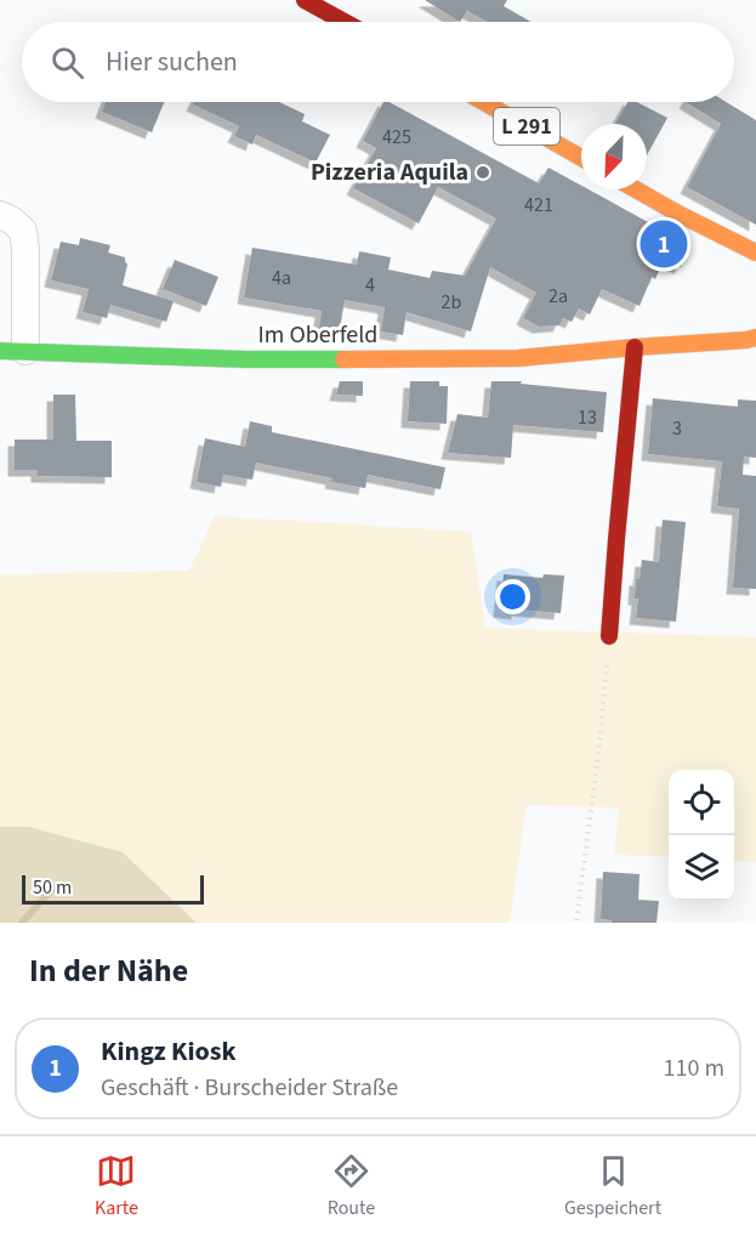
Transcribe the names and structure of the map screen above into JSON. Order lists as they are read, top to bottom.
{
  "streets": {
    "street": ["L 291", "Im Oberfeld"]
  },
  "places": ["Pizzeria Aquila"],
  "house_numbers": [
    "425",
    "421",
    "4a",
    "4",
    "2a",
    "2b",
    "13",
    "3"
  ],
  "scale_bar": "50 m",
  "north": "bottom left",
  "page": {
    "search": "Hier suchen",
    "pins": "1",
    "scale": "50 m",
    "heading": "In der Nähe",
    "list": [
      {
        "mark": "1",
        "name": "Kingz Kiosk",
        "note": "Geschäft · Burscheider Straße",
        "value": "110 m"
      }
    ],
    "nav": ["Karte", "Route", "Gespeichert"]
  }
}
